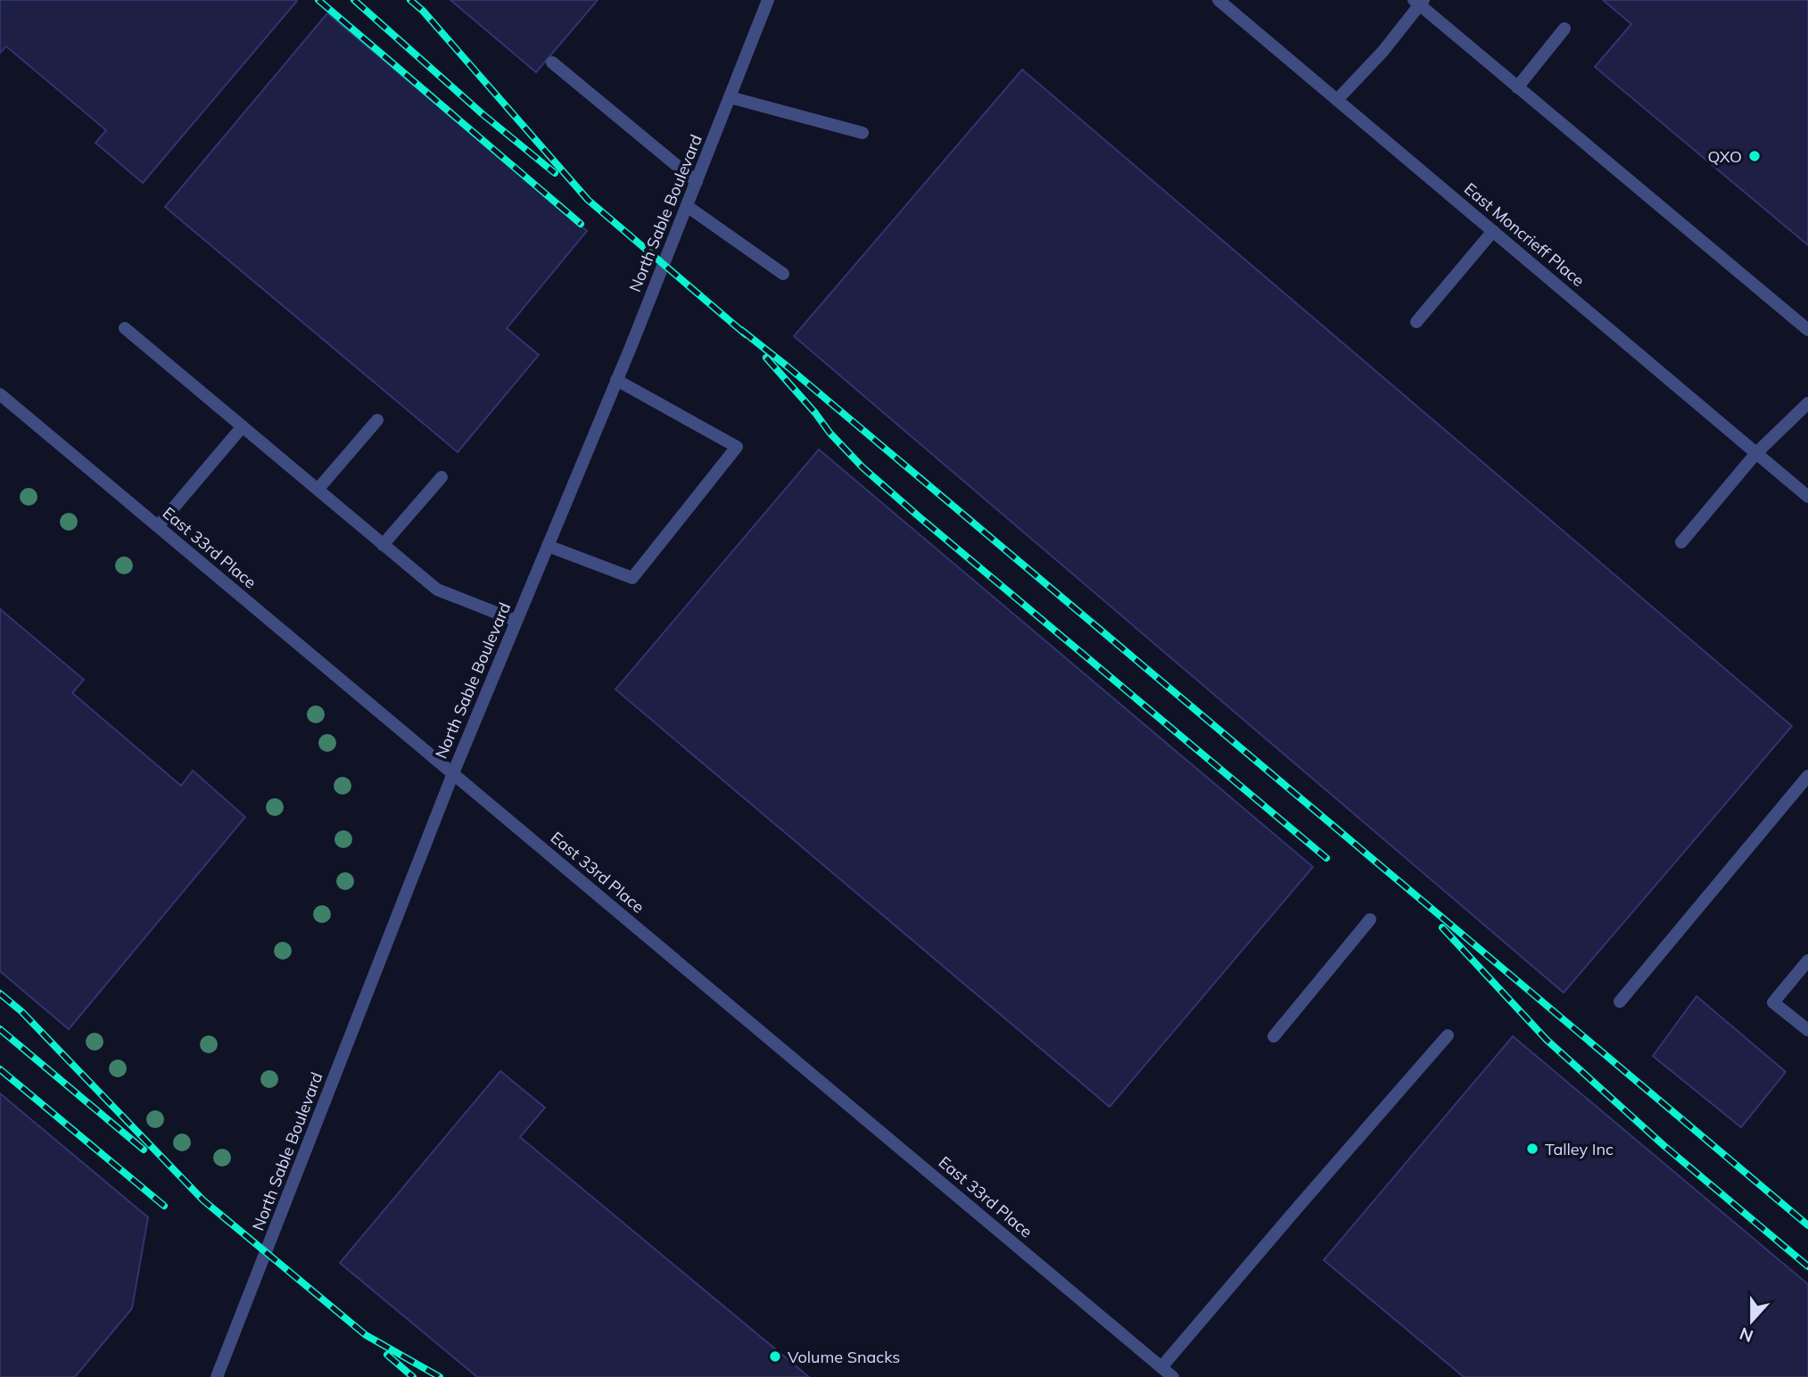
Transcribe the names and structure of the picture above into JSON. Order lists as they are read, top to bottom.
{
  "streets": {
    "street": ["North Sable Boulevard", "East Moncrieff Place", "East 33rd Place"]
  },
  "crossings": [
    ["North Sable Boulevard", "East 33rd Place"]
  ],
  "places": ["QXO", "Talley Inc", "Volume Snacks"],
  "north": "bottom"
}
